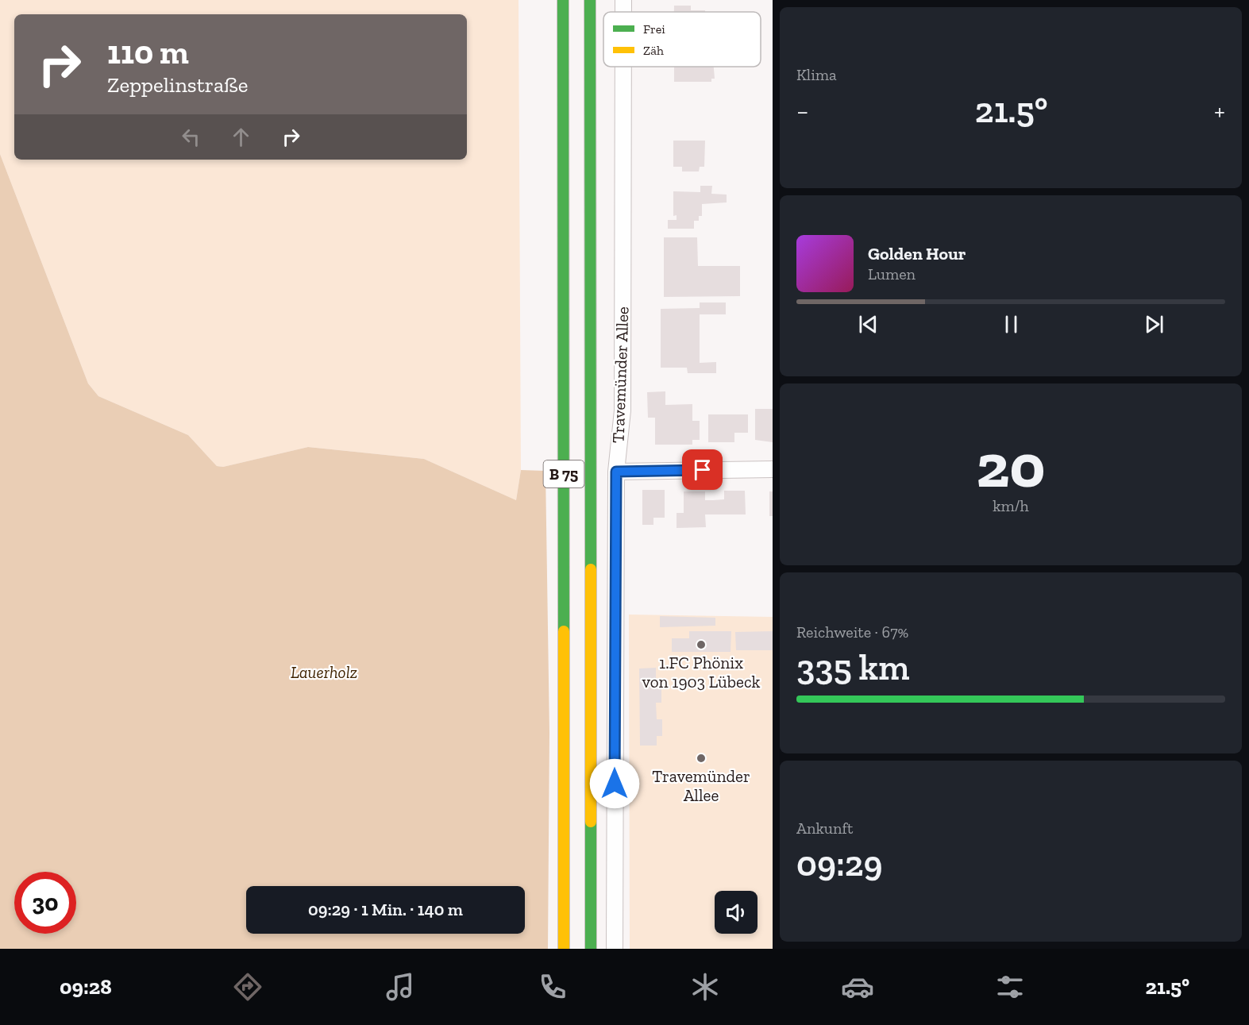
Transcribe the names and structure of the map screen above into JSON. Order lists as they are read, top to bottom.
{
  "streets": {
    "highway": ["Travemünder Allee", "B 75"]
  },
  "parks": ["Lauerholz"],
  "places": ["1.FC Phönix von 1903 Lübeck", "Travemünder Allee"],
  "legend": ["Frei", "Zäh"],
  "page": {
    "tile": [
      "Klima",
      ["20", "km/h"],
      ["Reichweite · 67%", "335 km"],
      ["Ankunft", "09:29"]
    ],
    "turn": ["110 m", "Zeppelinstraße"],
    "heat": ["−", "21.5°", "+"],
    "song": ["Golden Hour", "Lumen"],
    "limit": "30",
    "trip": "09:29 · 1 Min. · 140 m",
    "tabs": ["09:28", "21.5°"]
  }
}
